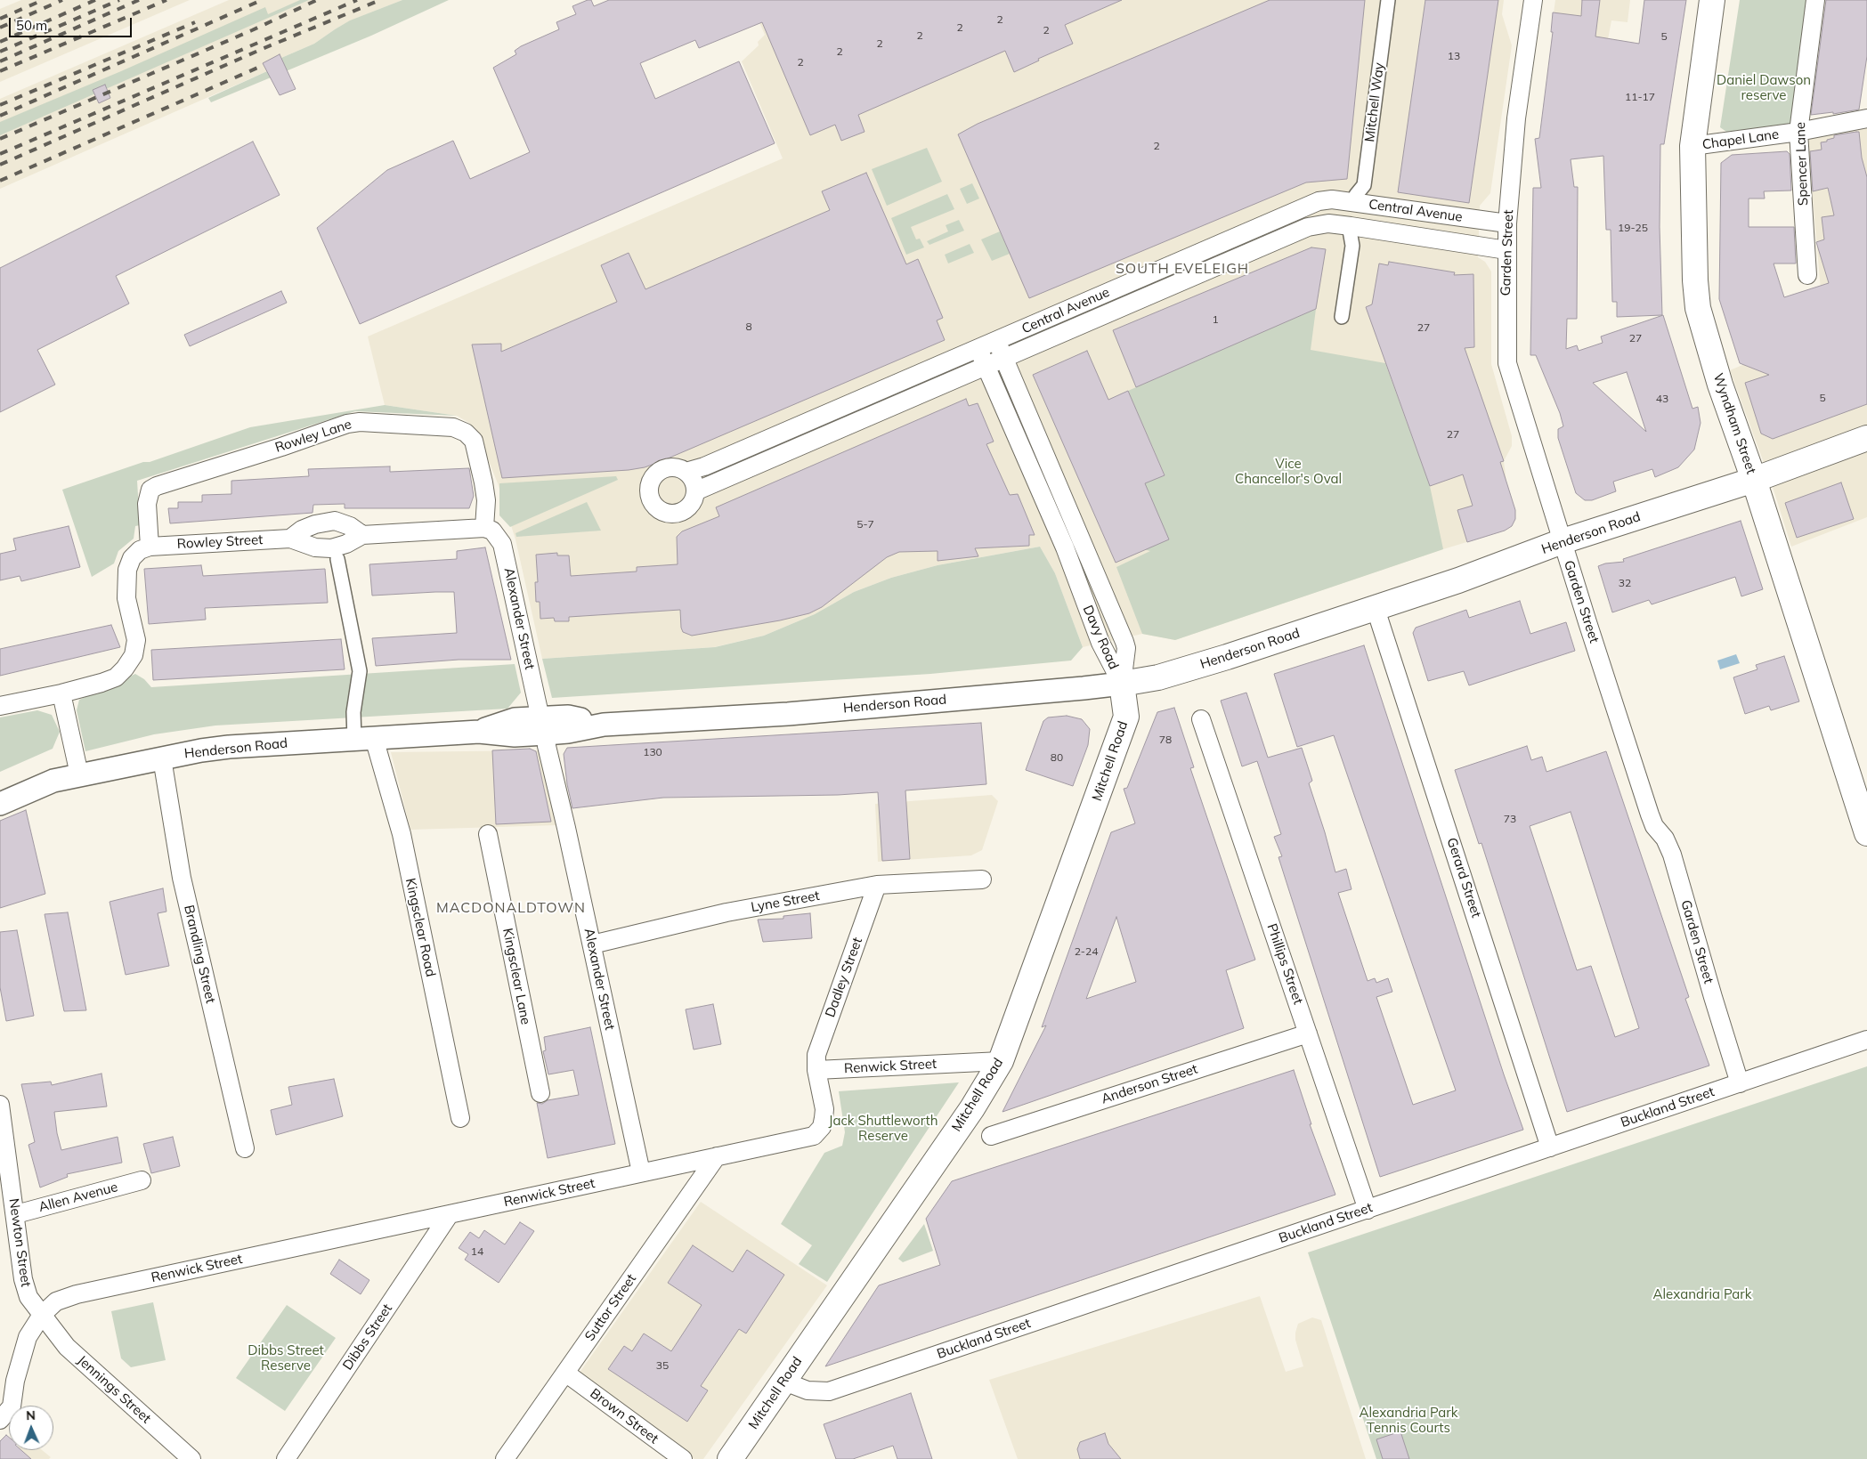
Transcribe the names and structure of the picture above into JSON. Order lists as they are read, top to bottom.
{
  "streets": {
    "main road": ["Wyndham Street", "Henderson Road", "Mitchell Road"],
    "street": [
      "Mitchell Way",
      "Chapel Lane",
      "Spencer Lane",
      "Central Avenue",
      "Garden Street",
      "Rowley Lane",
      "Rowley Street",
      "Alexander Street",
      "Davy Road",
      "Gerard Street",
      "Lyne Street",
      "Kingsclear Road",
      "Brandling Street",
      "Phillips Street",
      "Kingsclear Lane",
      "Dadley Street",
      "Renwick Street",
      "Anderson Street",
      "Buckland Street",
      "Allen Avenue",
      "Newton Street",
      "Suttor Street",
      "Dibbs Street",
      "Jennings Street",
      "Brown Street"
    ]
  },
  "crossings": [
    ["Mitchell Way", "Central Avenue"],
    ["Chapel Lane", "Spencer Lane"],
    ["Chapel Lane", "Wyndham Street"],
    ["Central Avenue", "Garden Street"],
    ["Central Avenue", "Davy Road"],
    ["Garden Street", "Henderson Road"],
    ["Garden Street", "Buckland Street"],
    ["Wyndham Street", "Henderson Road"],
    ["Rowley Lane", "Rowley Street"],
    ["Rowley Lane", "Alexander Street"],
    ["Henderson Road", "Alexander Street"],
    ["Henderson Road", "Davy Road"],
    ["Henderson Road", "Mitchell Road"],
    ["Henderson Road", "Gerard Street"],
    ["Henderson Road", "Kingsclear Road"],
    ["Henderson Road", "Brandling Street"],
    ["Rowley Street", "Alexander Street"],
    ["Alexander Street", "Lyne Street"],
    ["Alexander Street", "Renwick Street"],
    ["Davy Road", "Mitchell Road"],
    ["Mitchell Road", "Renwick Street"],
    ["Mitchell Road", "Buckland Street"],
    ["Gerard Street", "Buckland Street"],
    ["Lyne Street", "Dadley Street"],
    ["Phillips Street", "Anderson Street"],
    ["Phillips Street", "Buckland Street"],
    ["Dadley Street", "Renwick Street"],
    ["Renwick Street", "Newton Street"],
    ["Renwick Street", "Suttor Street"],
    ["Renwick Street", "Dibbs Street"],
    ["Renwick Street", "Jennings Street"],
    ["Allen Avenue", "Newton Street"],
    ["Newton Street", "Jennings Street"],
    ["Suttor Street", "Brown Street"]
  ],
  "districts": ["SOUTH EVELEIGH", "MACDONALDTOWN"],
  "parks": [
    "Daniel Dawson reserve",
    "Vice Chancellor's Oval",
    "Jack Shuttleworth Reserve",
    "Alexandria Park",
    "Dibbs Street Reserve",
    "Alexandria Park Tennis Courts"
  ],
  "house_numbers": [
    "2",
    "2",
    "2",
    "2",
    "5",
    "2",
    "2",
    "13",
    "2",
    "11-17",
    "2",
    "19-25",
    "1",
    "8",
    "27",
    "27",
    "5",
    "43",
    "27",
    "5-7",
    "32",
    "78",
    "130",
    "80",
    "73",
    "2-24",
    "14",
    "35"
  ],
  "scale_bar": "50 m",
  "north": "top"
}
